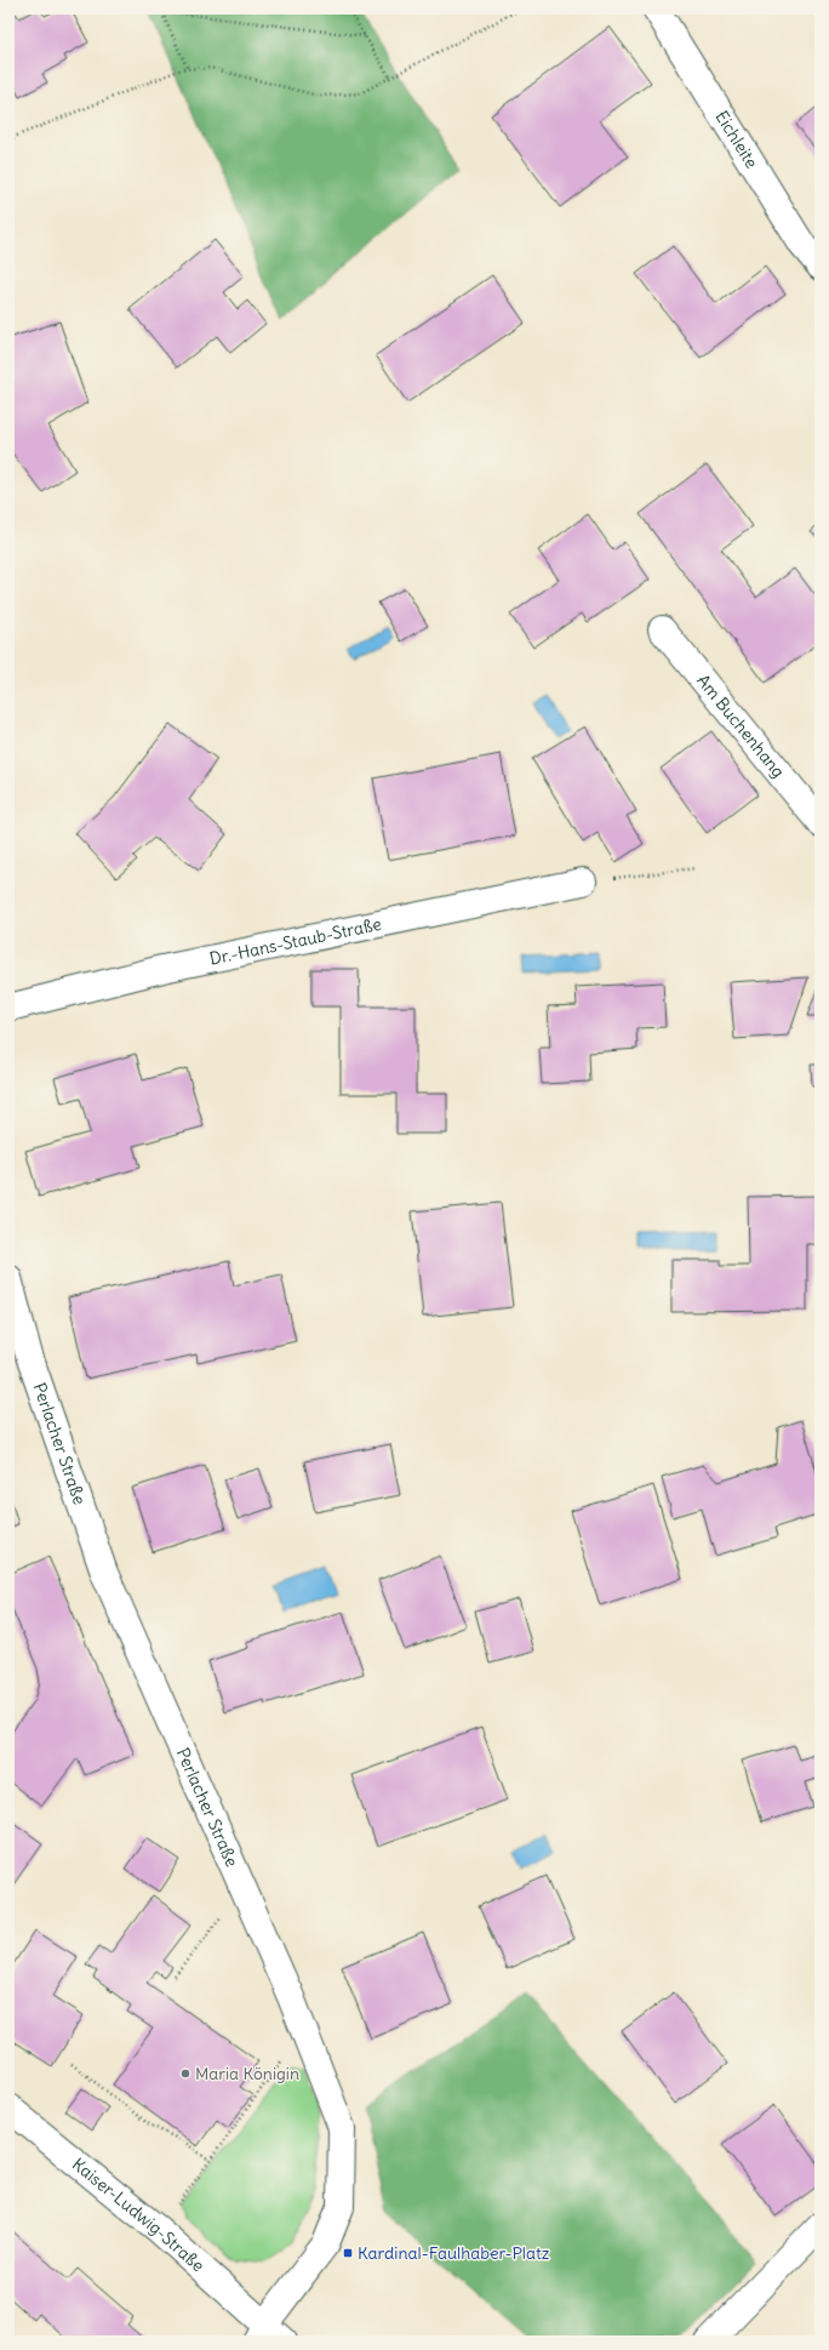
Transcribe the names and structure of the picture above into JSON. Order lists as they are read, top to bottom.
{
  "streets": {
    "street": [
      "Eichleite",
      "Am Buchenhang",
      "Dr.-Hans-Staub-Straße",
      "Perlacher Straße",
      "Kaiser-Ludwig-Straße"
    ]
  },
  "crossings": [
    ["Perlacher Straße", "Kaiser-Ludwig-Straße"]
  ],
  "places": {
    "other": ["Maria Königin"],
    "transit": ["Kardinal-Faulhaber-Platz"]
  }
}
